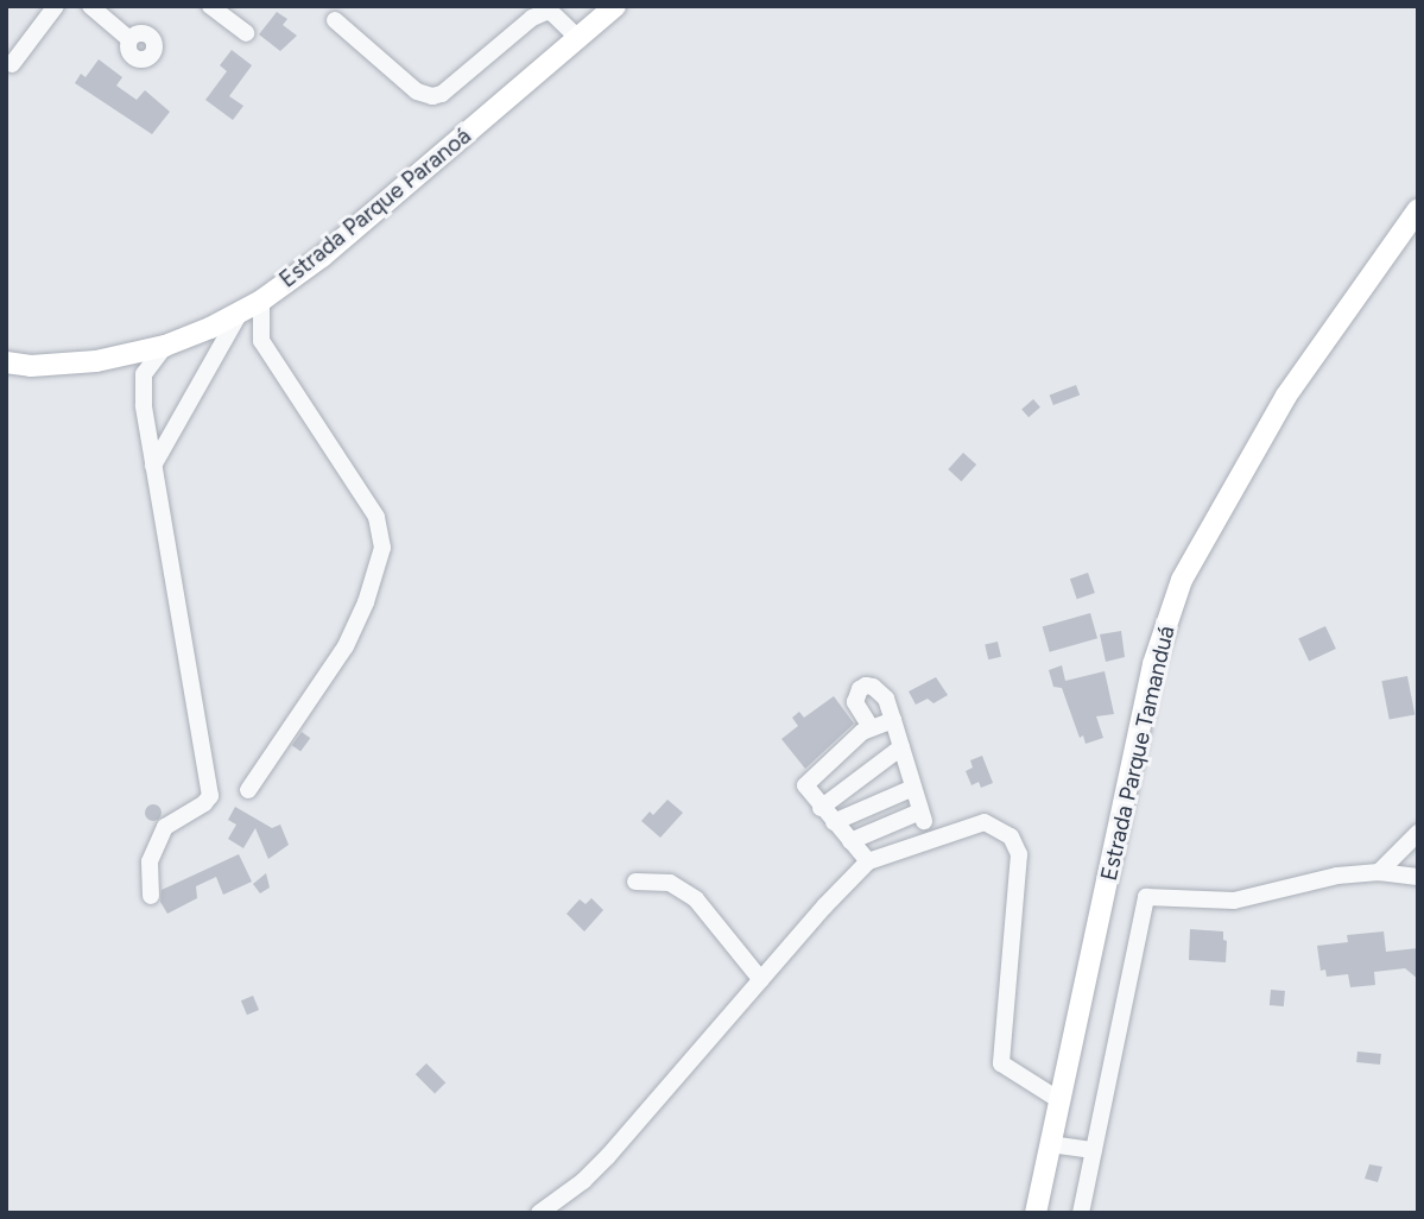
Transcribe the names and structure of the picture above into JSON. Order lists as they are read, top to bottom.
{
  "streets": {
    "main road": ["Estrada Parque Paranoá", "Estrada Parque Tamanduá"]
  }
}
